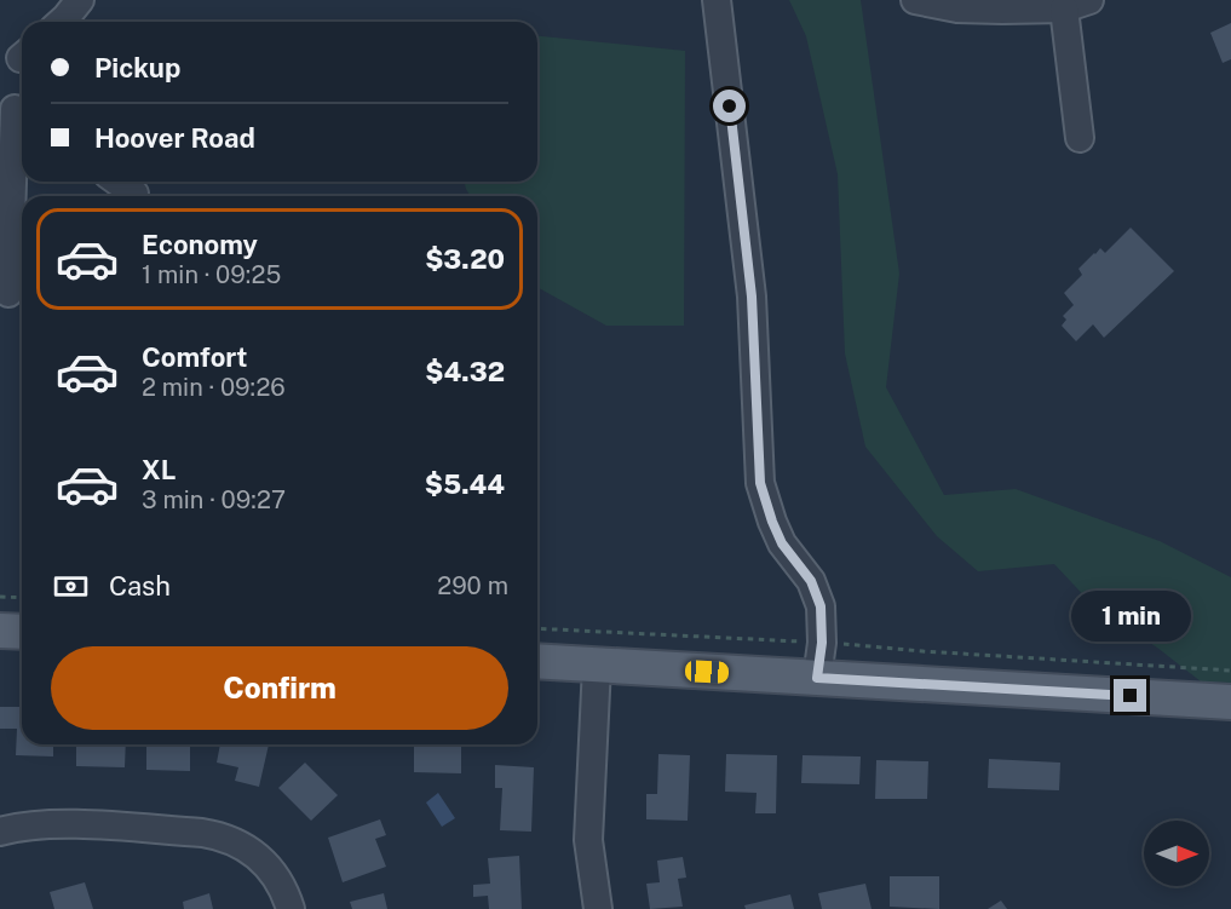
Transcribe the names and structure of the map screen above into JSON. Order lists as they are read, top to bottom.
{
  "north": "right",
  "page": {
    "banner": ["Pickup", "Hoover Road"],
    "list": [
      {
        "name": "Economy",
        "note": "1 min · 09:25",
        "value": "$3.20"
      },
      {
        "name": "Comfort",
        "note": "2 min · 09:26",
        "value": "$4.32"
      },
      {
        "name": "XL",
        "note": "3 min · 09:27",
        "value": "$5.44"
      }
    ],
    "pay": ["Cash", "290 m"],
    "bubble": "1 min",
    "buttons": "Confirm"
  }
}
